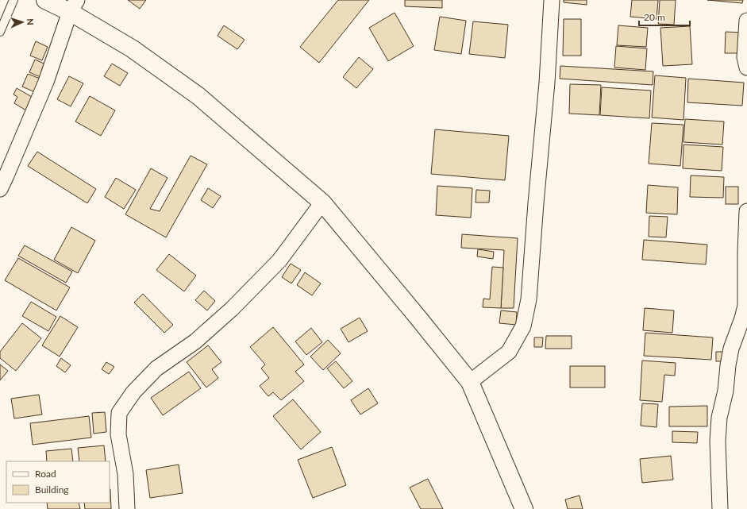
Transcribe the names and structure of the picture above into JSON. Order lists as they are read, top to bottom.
{
  "legend": ["Road", "Building"],
  "scale_bar": "20 m",
  "north": "right"
}
